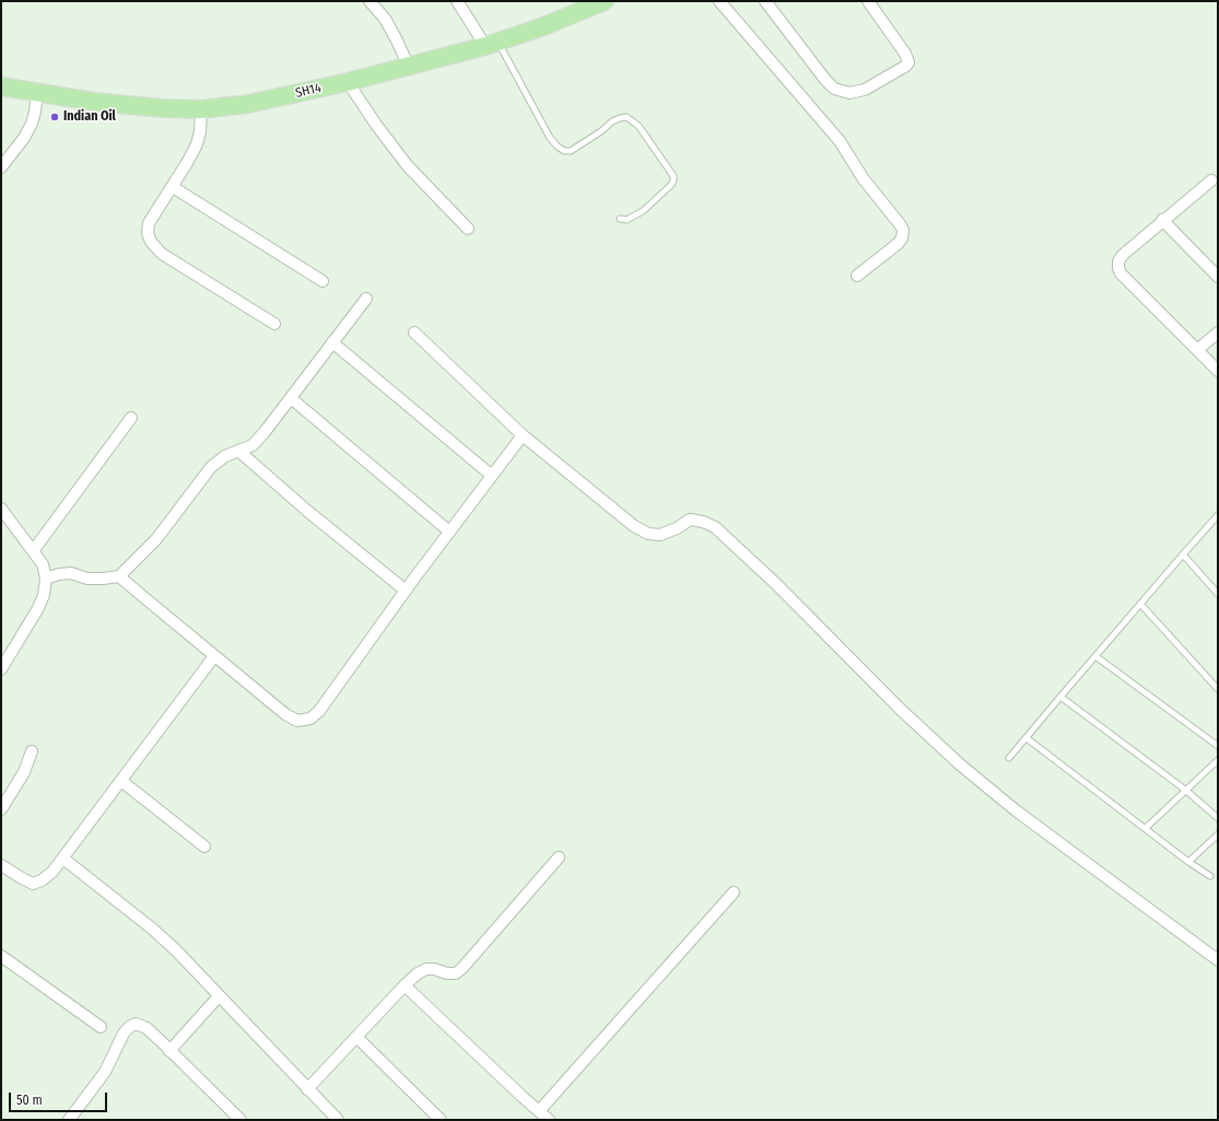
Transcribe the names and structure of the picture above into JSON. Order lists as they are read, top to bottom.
{
  "streets": {
    "main road": ["SH14"]
  },
  "places": ["Indian Oil"],
  "scale_bar": "50 m"
}
